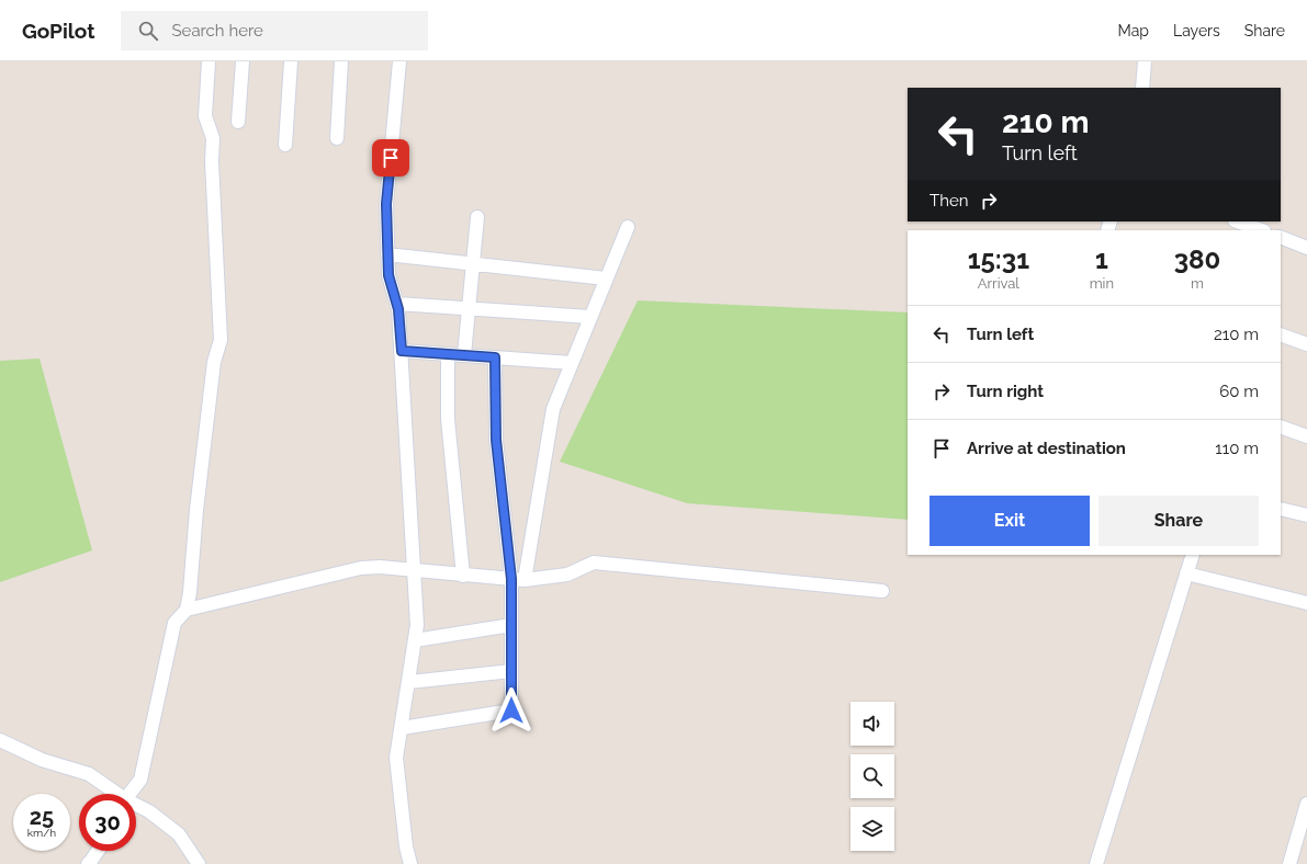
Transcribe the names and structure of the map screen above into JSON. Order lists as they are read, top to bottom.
{
  "page": {
    "header": "GoPilot",
    "search": "Search here",
    "nav": ["Map", "Layers", "Share"],
    "turn": ["210 m", "Turn left"],
    "then": "Then",
    "eta": [
      "15:31",
      "Arrival",
      "1",
      "min",
      "380",
      "m"
    ],
    "list": [
      {
        "name": "Turn left",
        "value": "210 m"
      },
      {
        "name": "Turn right",
        "value": "60 m"
      },
      {
        "name": "Arrive at destination",
        "value": "110 m"
      }
    ],
    "buttons": ["Exit", "Share"],
    "speed": "25 km/h",
    "limit": "30"
  }
}
